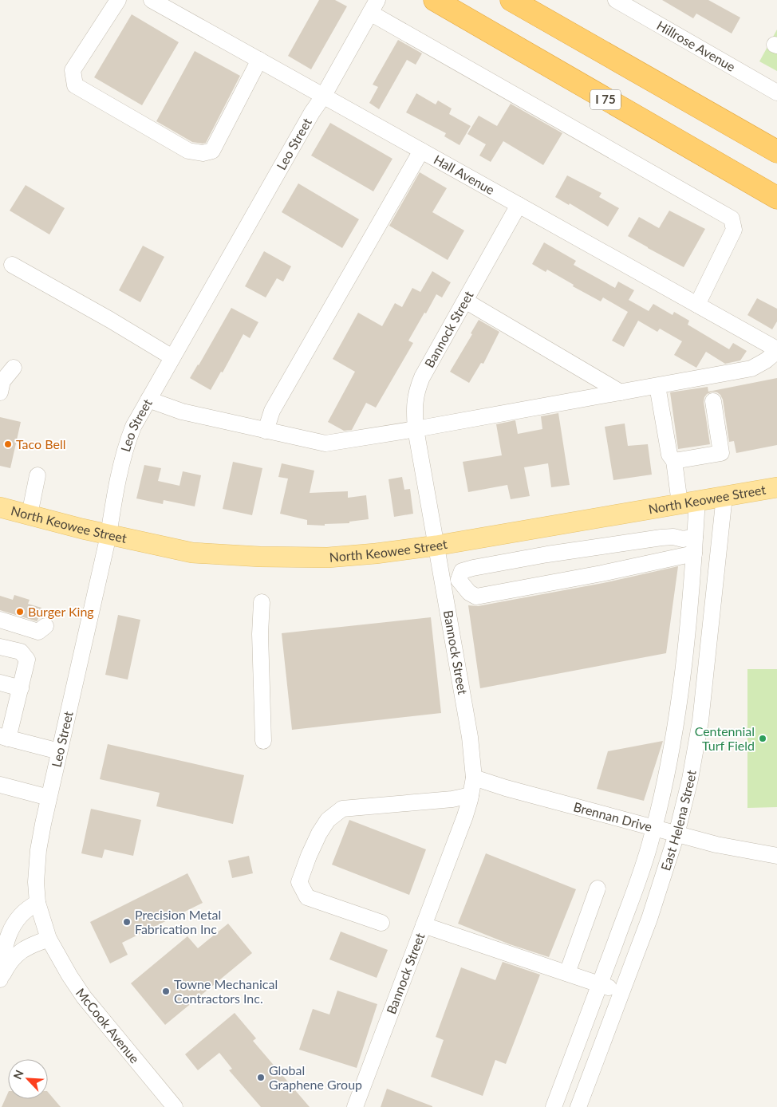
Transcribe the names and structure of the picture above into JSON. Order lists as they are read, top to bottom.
{
  "streets": {
    "highway": ["I 75"],
    "main road": ["North Keowee Street"],
    "street": [
      "Hillrose Avenue",
      "Leo Street",
      "Hall Avenue",
      "Bannock Street",
      "Brennan Drive",
      "East Helena Street",
      "McCook Avenue"
    ]
  },
  "crossings": [
    ["Leo Street", "Hall Avenue"],
    ["Leo Street", "North Keowee Street"],
    ["Leo Street", "McCook Avenue"],
    ["Hall Avenue", "Bannock Street"],
    ["Bannock Street", "North Keowee Street"],
    ["Bannock Street", "Brennan Drive"],
    ["North Keowee Street", "East Helena Street"],
    ["Brennan Drive", "East Helena Street"]
  ],
  "places": [
    "Taco Bell",
    "Burger King",
    "Centennial Turf Field",
    "Precision Metal Fabrication Inc",
    "Towne Mechanical Contractors Inc.",
    "Global Graphene Group"
  ],
  "north": "top left"
}
